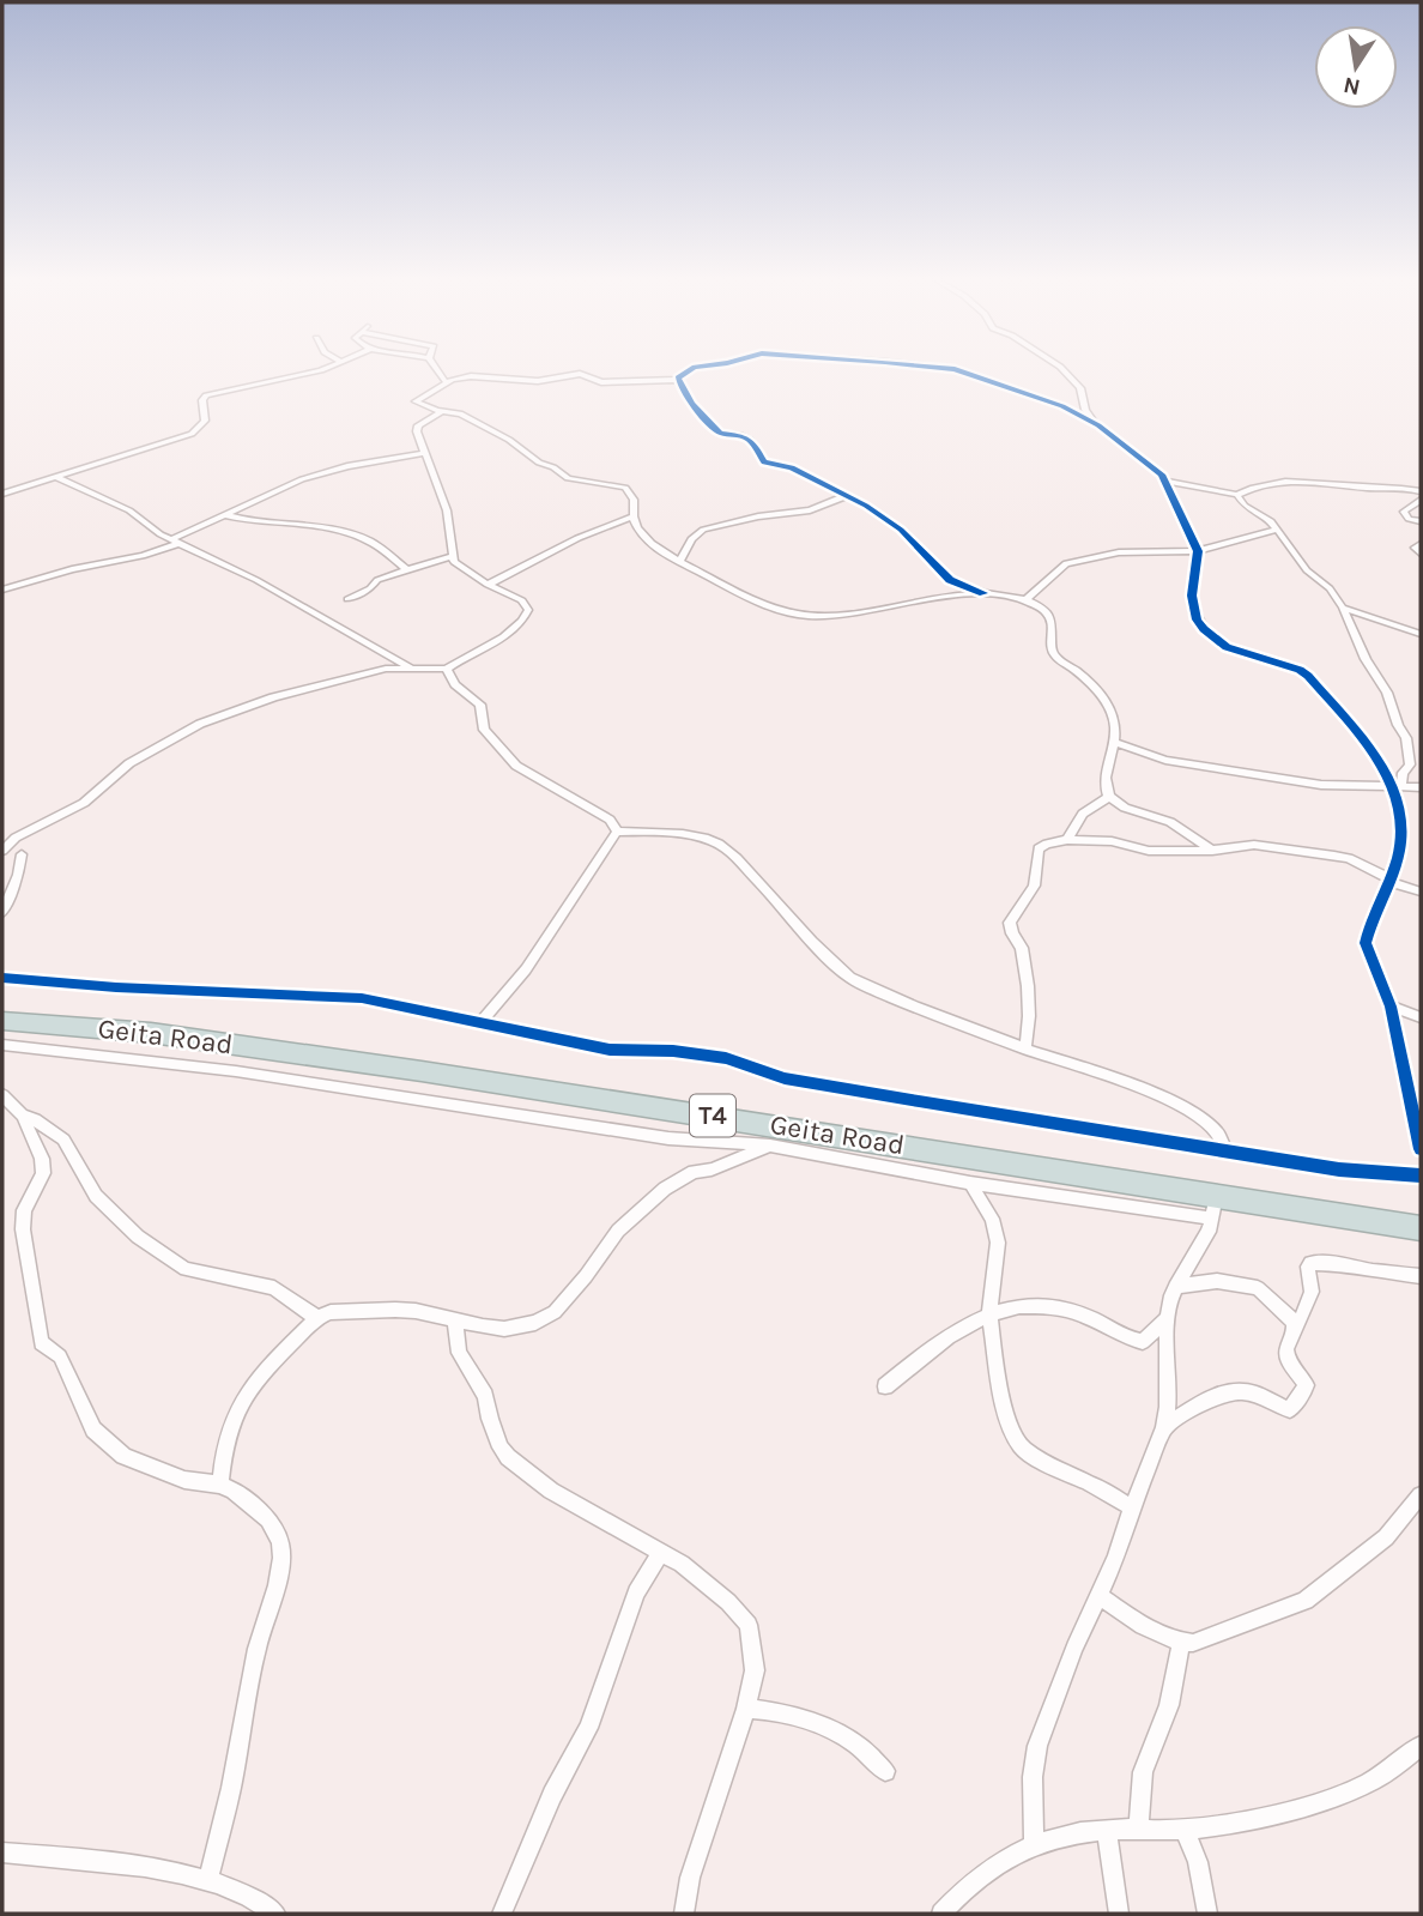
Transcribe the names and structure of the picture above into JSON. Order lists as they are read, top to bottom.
{
  "streets": {
    "highway": ["Geita Road", "T4"]
  },
  "north": "bottom"
}
